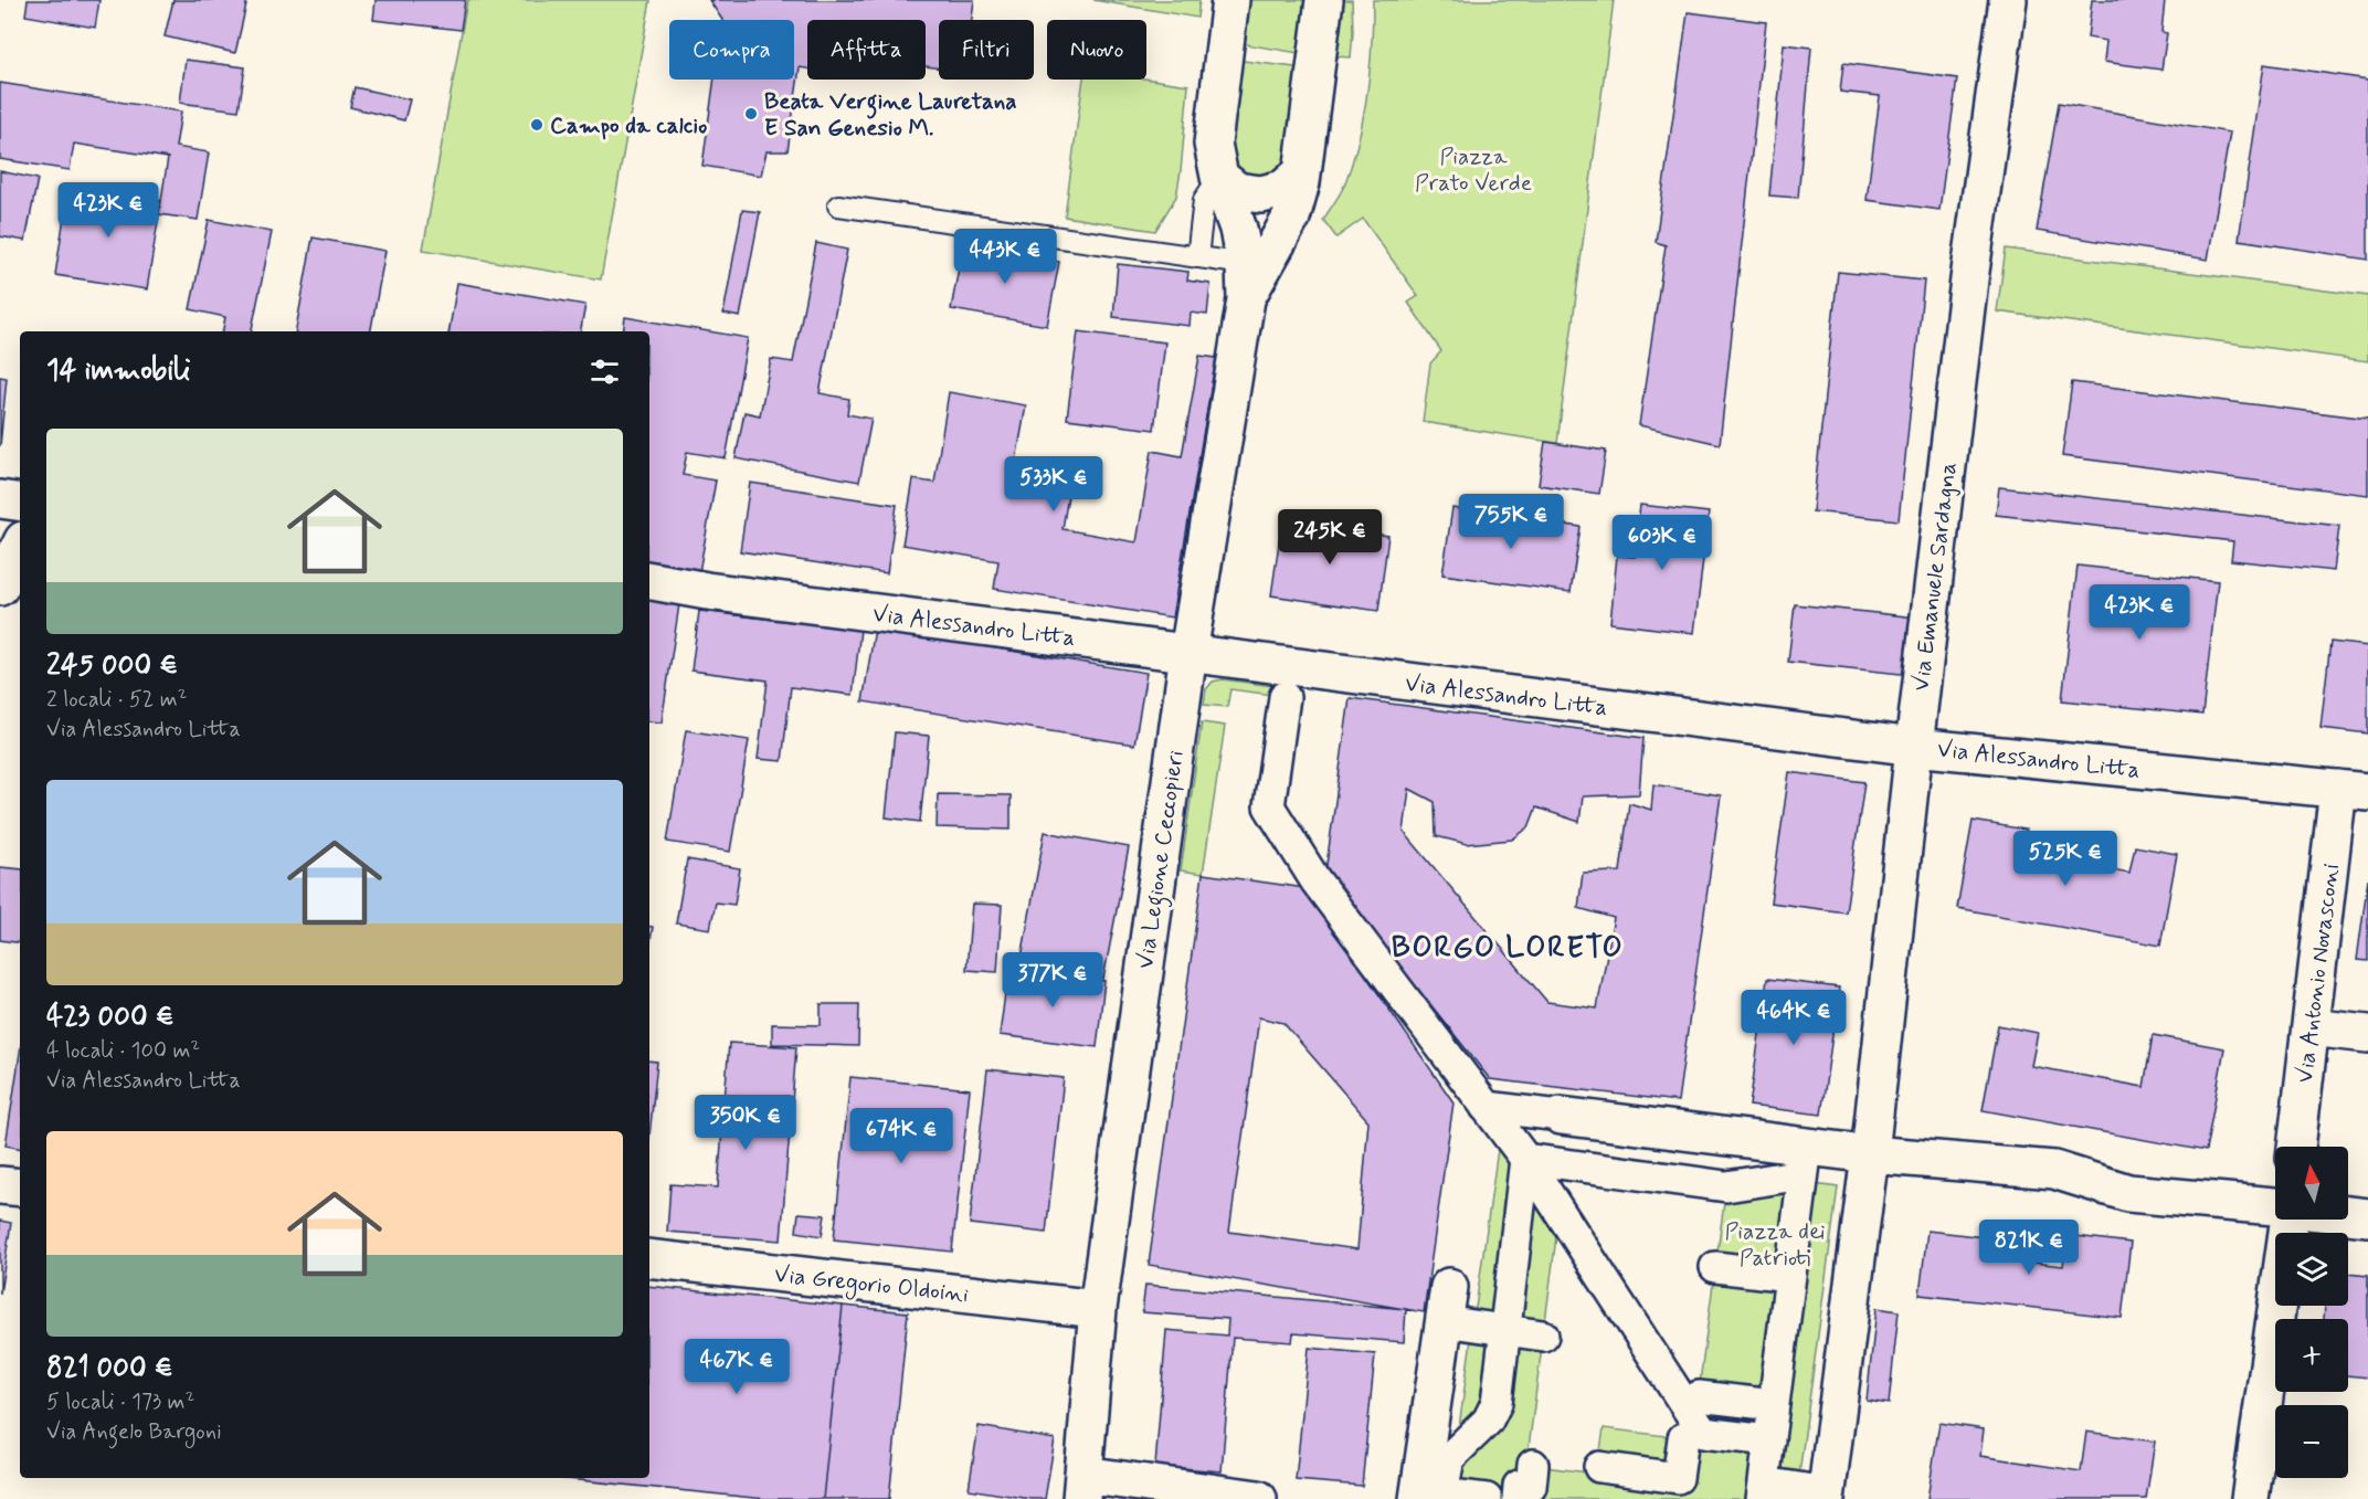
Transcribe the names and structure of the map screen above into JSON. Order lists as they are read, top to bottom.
{
  "streets": {
    "street": [
      "Via Emanuele Sardagna",
      "Via Alessandro Litta",
      "Via Legione Ceccopieri",
      "Via Antonio Novasconi",
      "Via Gregorio Oldoini"
    ]
  },
  "crossings": [
    ["Via Emanuele Sardagna", "Via Alessandro Litta"],
    ["Via Alessandro Litta", "Via Legione Ceccopieri"],
    ["Via Alessandro Litta", "Via Antonio Novasconi"],
    ["Via Legione Ceccopieri", "Via Gregorio Oldoini"]
  ],
  "districts": ["BORGO LORETO"],
  "parks": ["Piazza Prato Verde", "Piazza dei Patrioti"],
  "places": ["Beata Vergine Lauretana E San Genesio M.", "Campo da calcio"],
  "north": "top",
  "page": {
    "chip": [
      "Compra",
      "Affitta",
      "Filtri",
      "Nuovo"
    ],
    "price": [
      "423K €",
      "443K €",
      "533K €",
      "755K €",
      "245K €",
      "603K €",
      "423K €",
      "525K €",
      "377K €",
      "464K €",
      "350K €",
      "674K €",
      "821K €",
      "467K €"
    ],
    "heading": "14 immobili",
    "list": [
      {
        "name": "245 000 €",
        "note": "2 locali · 52 m² · Via Alessandro Litta"
      },
      {
        "name": "423 000 €",
        "note": "4 locali · 100 m² · Via Alessandro Litta"
      },
      {
        "name": "821 000 €",
        "note": "5 locali · 173 m² · Via Angelo Bargoni"
      }
    ],
    "map_buttons": ["+", "−"]
  }
}
